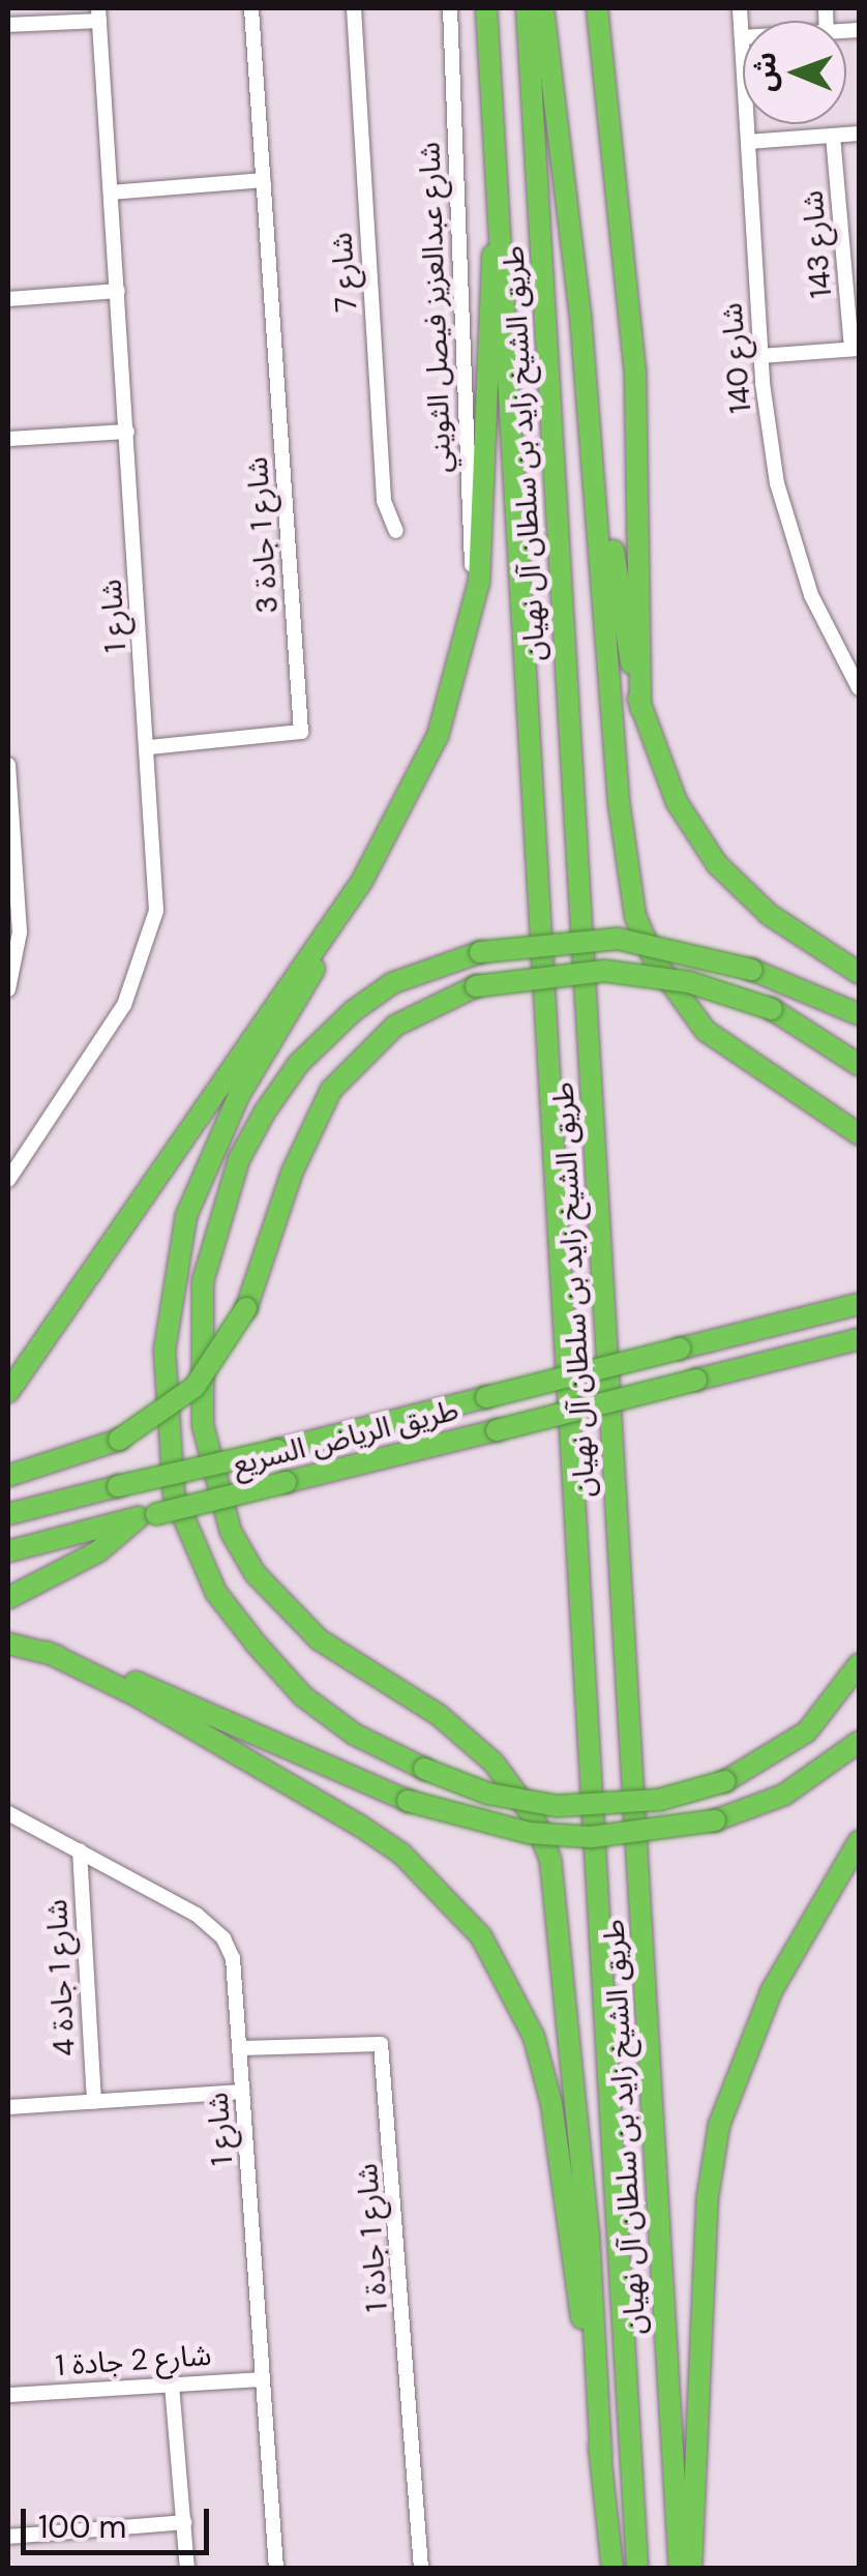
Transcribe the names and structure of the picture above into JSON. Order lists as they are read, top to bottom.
{
  "streets": {
    "highway": ["طريق الشيخ زايد بن سلطان آل نهيان", "طريق الرياض السريع"],
    "street": [
      "شارع 143",
      "شارع 7",
      "شارع عبدالعزيز فيصل الثويني",
      "شارع 140",
      "شارع 1 جادة 3",
      "شارع 1",
      "شارع 1 جادة 4",
      "شارع 1 جادة 1",
      "شارع 2 جادة 1"
    ]
  },
  "crossings": [
    ["شارع 1 جادة 3", "شارع 1"],
    ["شارع 1", "شارع 1 جادة 4"],
    ["شارع 1", "شارع 1 جادة 1"],
    ["شارع 1", "شارع 2 جادة 1"]
  ],
  "scale_bar": "100 m",
  "north": "left"
}
